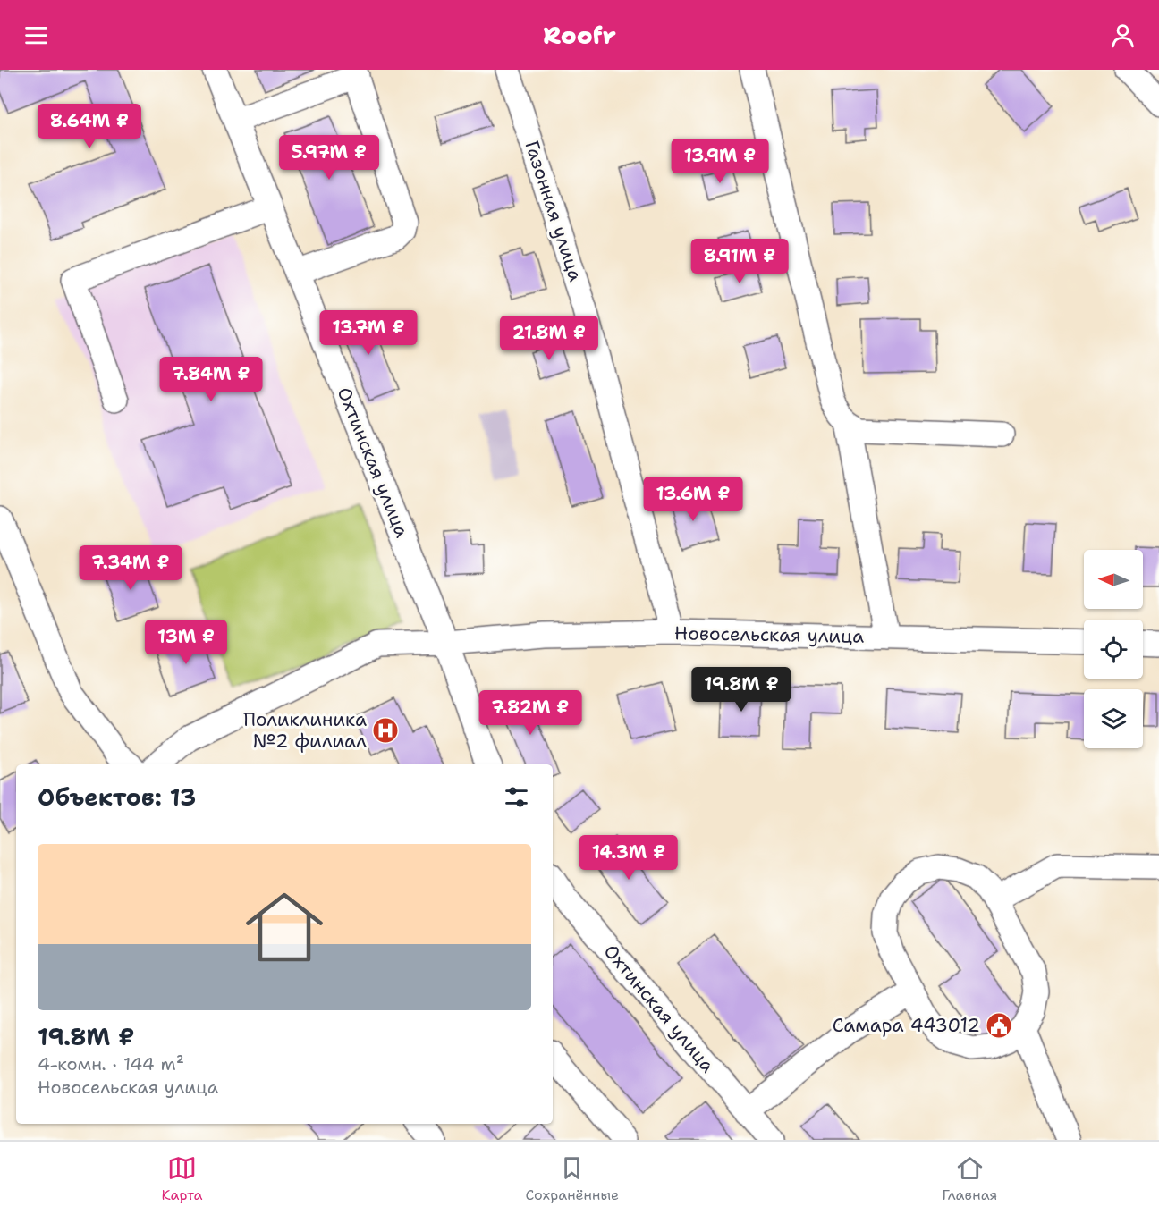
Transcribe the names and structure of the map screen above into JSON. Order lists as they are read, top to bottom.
{
  "streets": {
    "street": ["Газонная улица", "Охтинская улица", "Новосельская улица"]
  },
  "crossings": [
    ["Газонная улица", "Новосельская улица"],
    ["Охтинская улица", "Новосельская улица"]
  ],
  "places": {
    "hospital": ["Поликлиника №2 филиал"],
    "public building": ["Самара 443012"]
  },
  "north": "left",
  "page": {
    "header": "Roofr",
    "price": [
      "8.64M ₽",
      "5.97M ₽",
      "13.9M ₽",
      "8.91M ₽",
      "13.7M ₽",
      "21.8M ₽",
      "7.84M ₽",
      "13.6M ₽",
      "7.34M ₽",
      "13M ₽",
      "19.8M ₽",
      "7.82M ₽",
      "14.3M ₽"
    ],
    "heading": "Объектов: 13",
    "list": [
      {
        "name": "19.8M ₽",
        "note": "4-комн. · 144 m² · Новосельская улица"
      }
    ],
    "tabs": ["Карта", "Сохранённые", "Главная"]
  }
}
